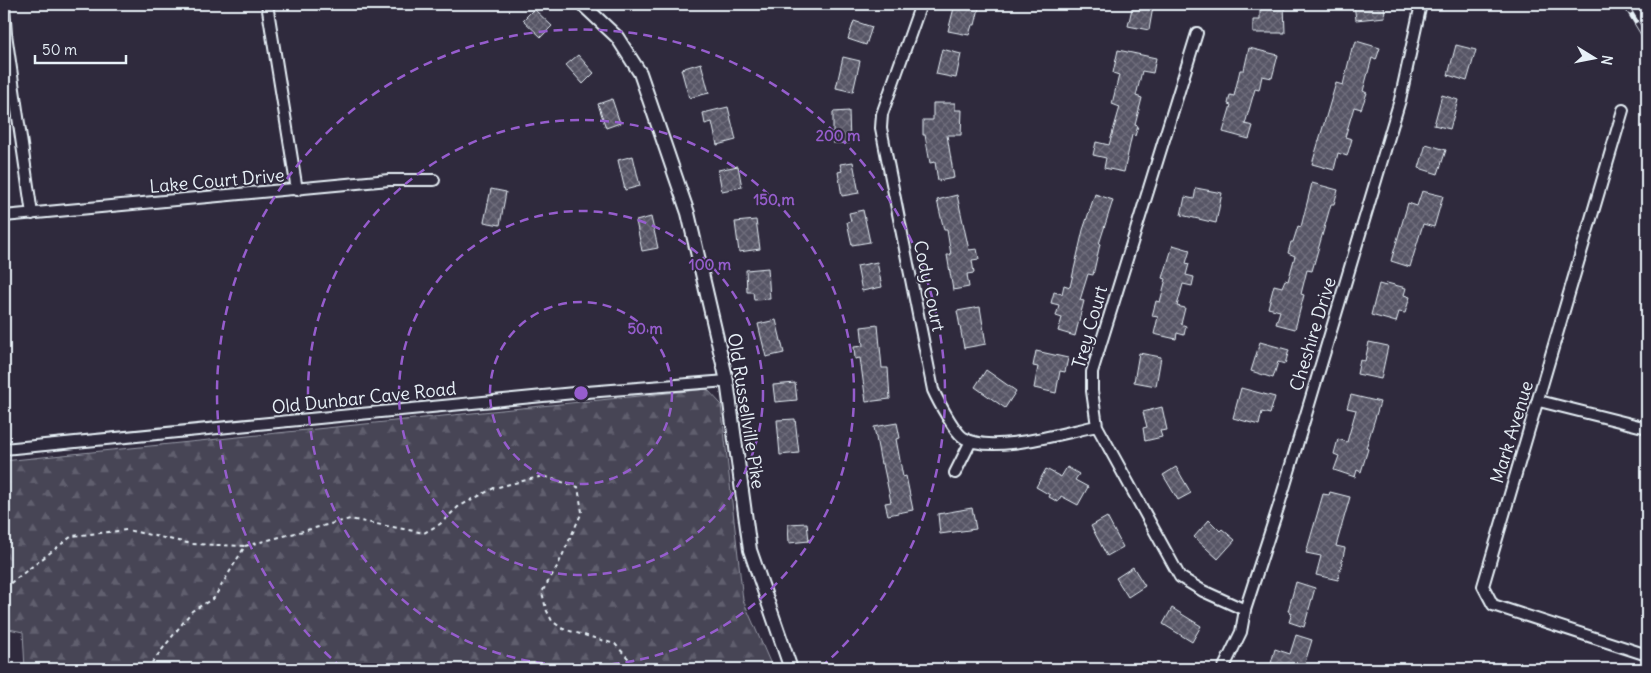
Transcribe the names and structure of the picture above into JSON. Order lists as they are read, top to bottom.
{
  "streets": {
    "street": [
      "Lake Court Drive",
      "Cody Court",
      "Trey Court",
      "Cheshire Drive",
      "Old Dunbar Cave Road",
      "Old Russellville Pike",
      "Mark Avenue"
    ]
  },
  "crossings": [
    ["Trey Court", "Cheshire Drive"],
    ["Old Dunbar Cave Road", "Old Russellville Pike"]
  ],
  "scale_bar": "50 m",
  "north": "right",
  "rings": [
    "200 m",
    "150 m",
    "100 m",
    "50 m"
  ]
}
